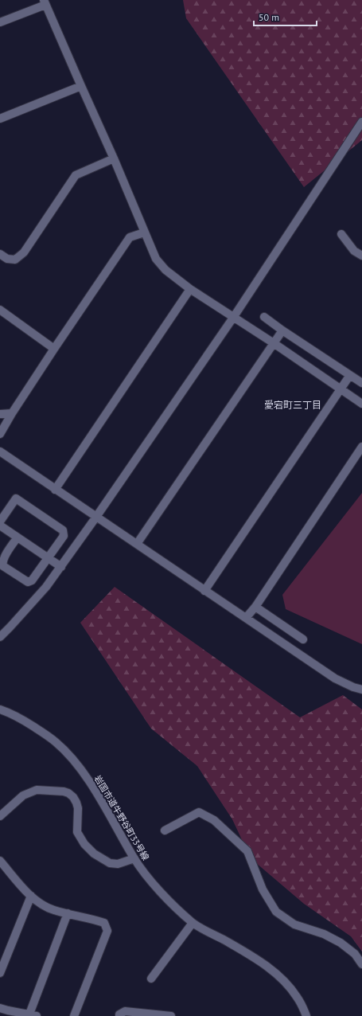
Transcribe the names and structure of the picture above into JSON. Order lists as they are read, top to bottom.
{
  "streets": {
    "street": ["岩国市道牛野谷町33号線"]
  },
  "districts": ["愛宕町三丁目"],
  "scale_bar": "50 m"
}
